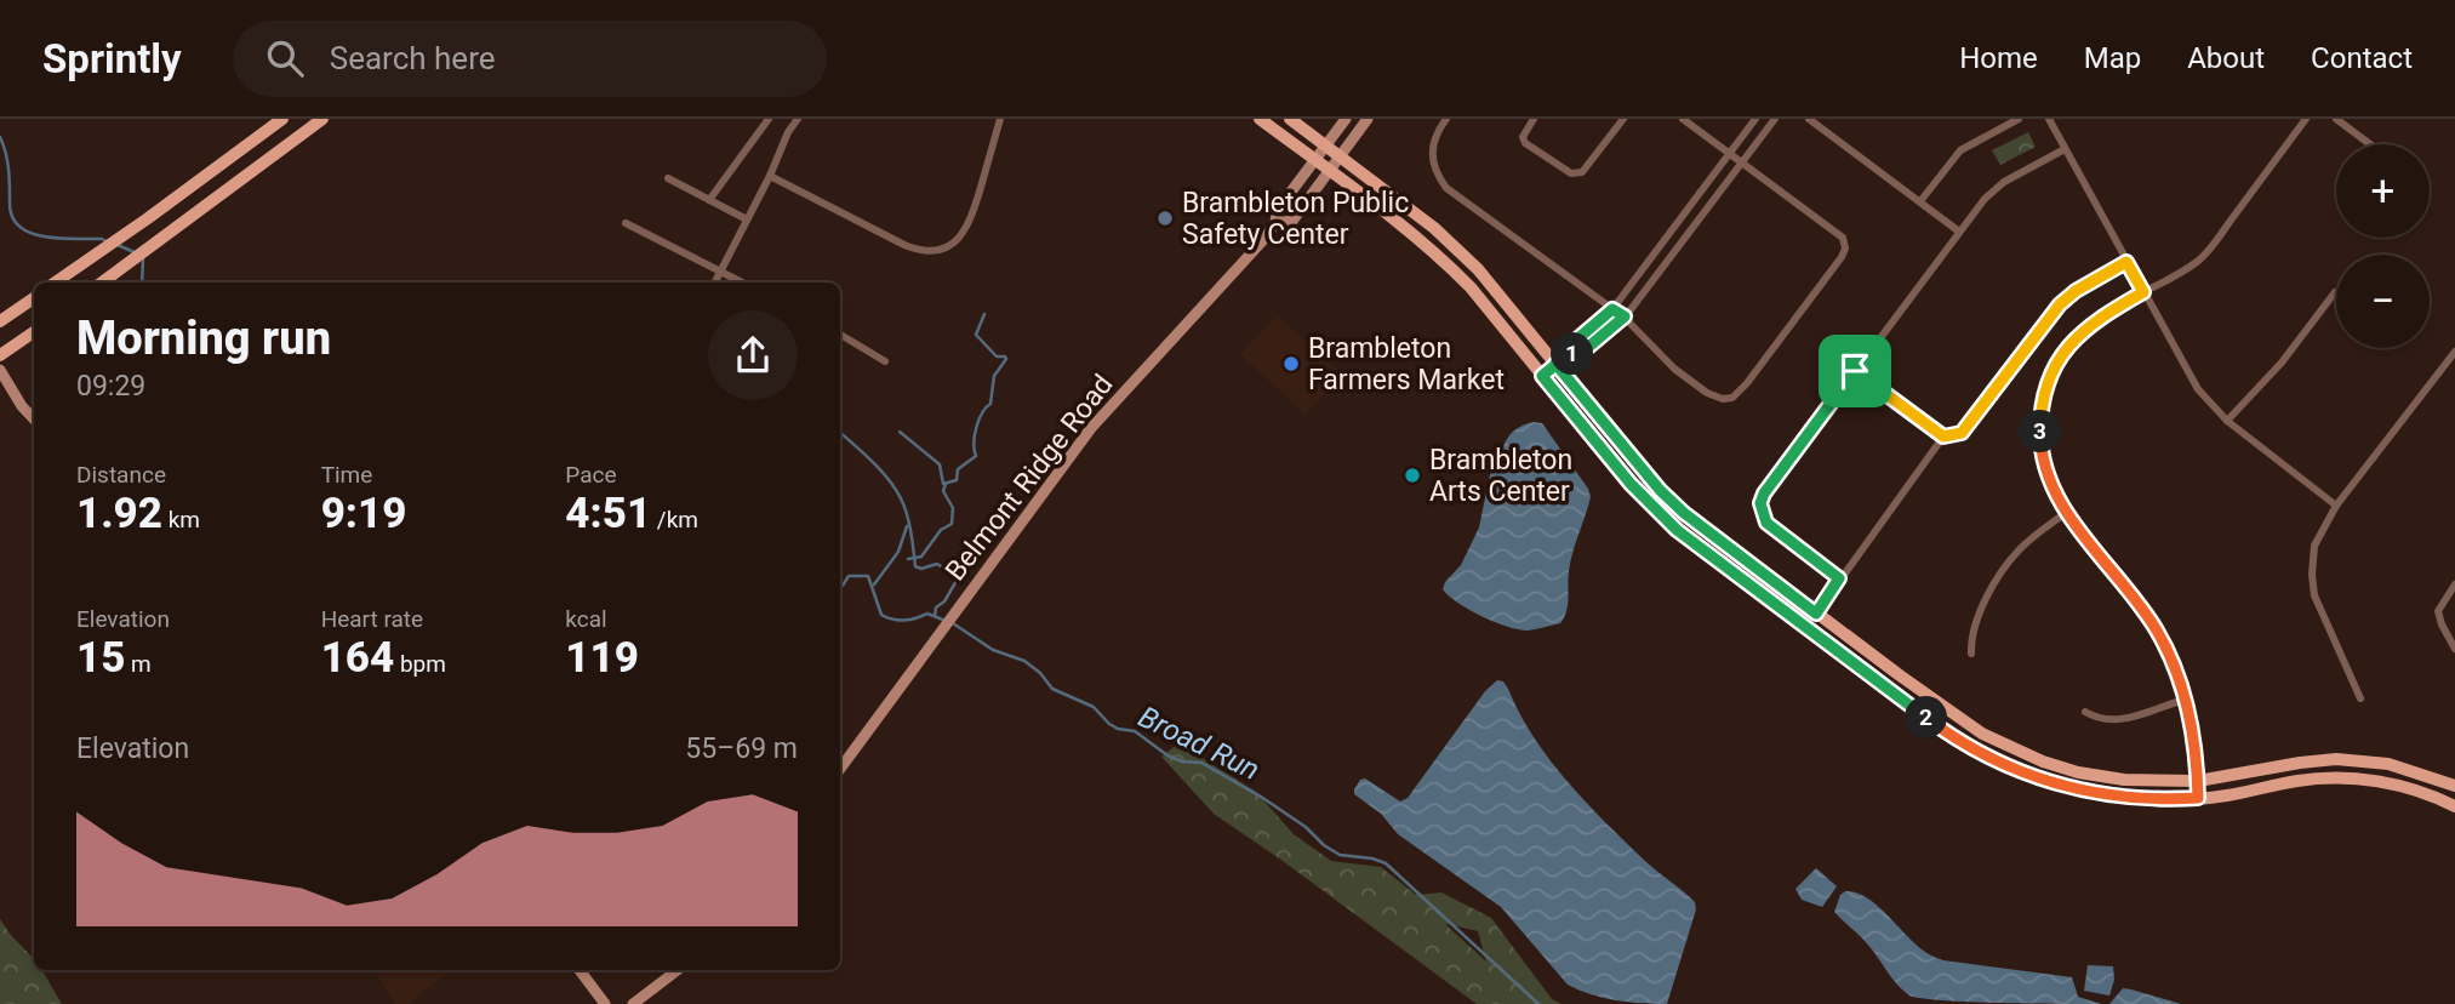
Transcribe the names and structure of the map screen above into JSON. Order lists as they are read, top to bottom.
{
  "streets": {
    "street": ["Belmont Ridge Road"]
  },
  "water": ["Broad Run"],
  "places": ["Brambleton Public Safety Center", "Brambleton Farmers Market", "Brambleton Arts Center"],
  "page": {
    "header": "Sprintly",
    "search": "Search here",
    "nav": [
      "Home",
      "Map",
      "About",
      "Contact"
    ],
    "map_buttons": ["+", "−"],
    "heading": ["Morning run", "09:29"],
    "pins": ["1", "3", "2"],
    "stats": [
      ["Distance", "1.92 km"],
      ["Time", "9:19"],
      ["Pace", "4:51 /km"],
      ["Elevation", "15 m"],
      ["Heart rate", "164 bpm"],
      ["kcal", "119"]
    ],
    "chart": ["Elevation", "55–69 m"]
  }
}
